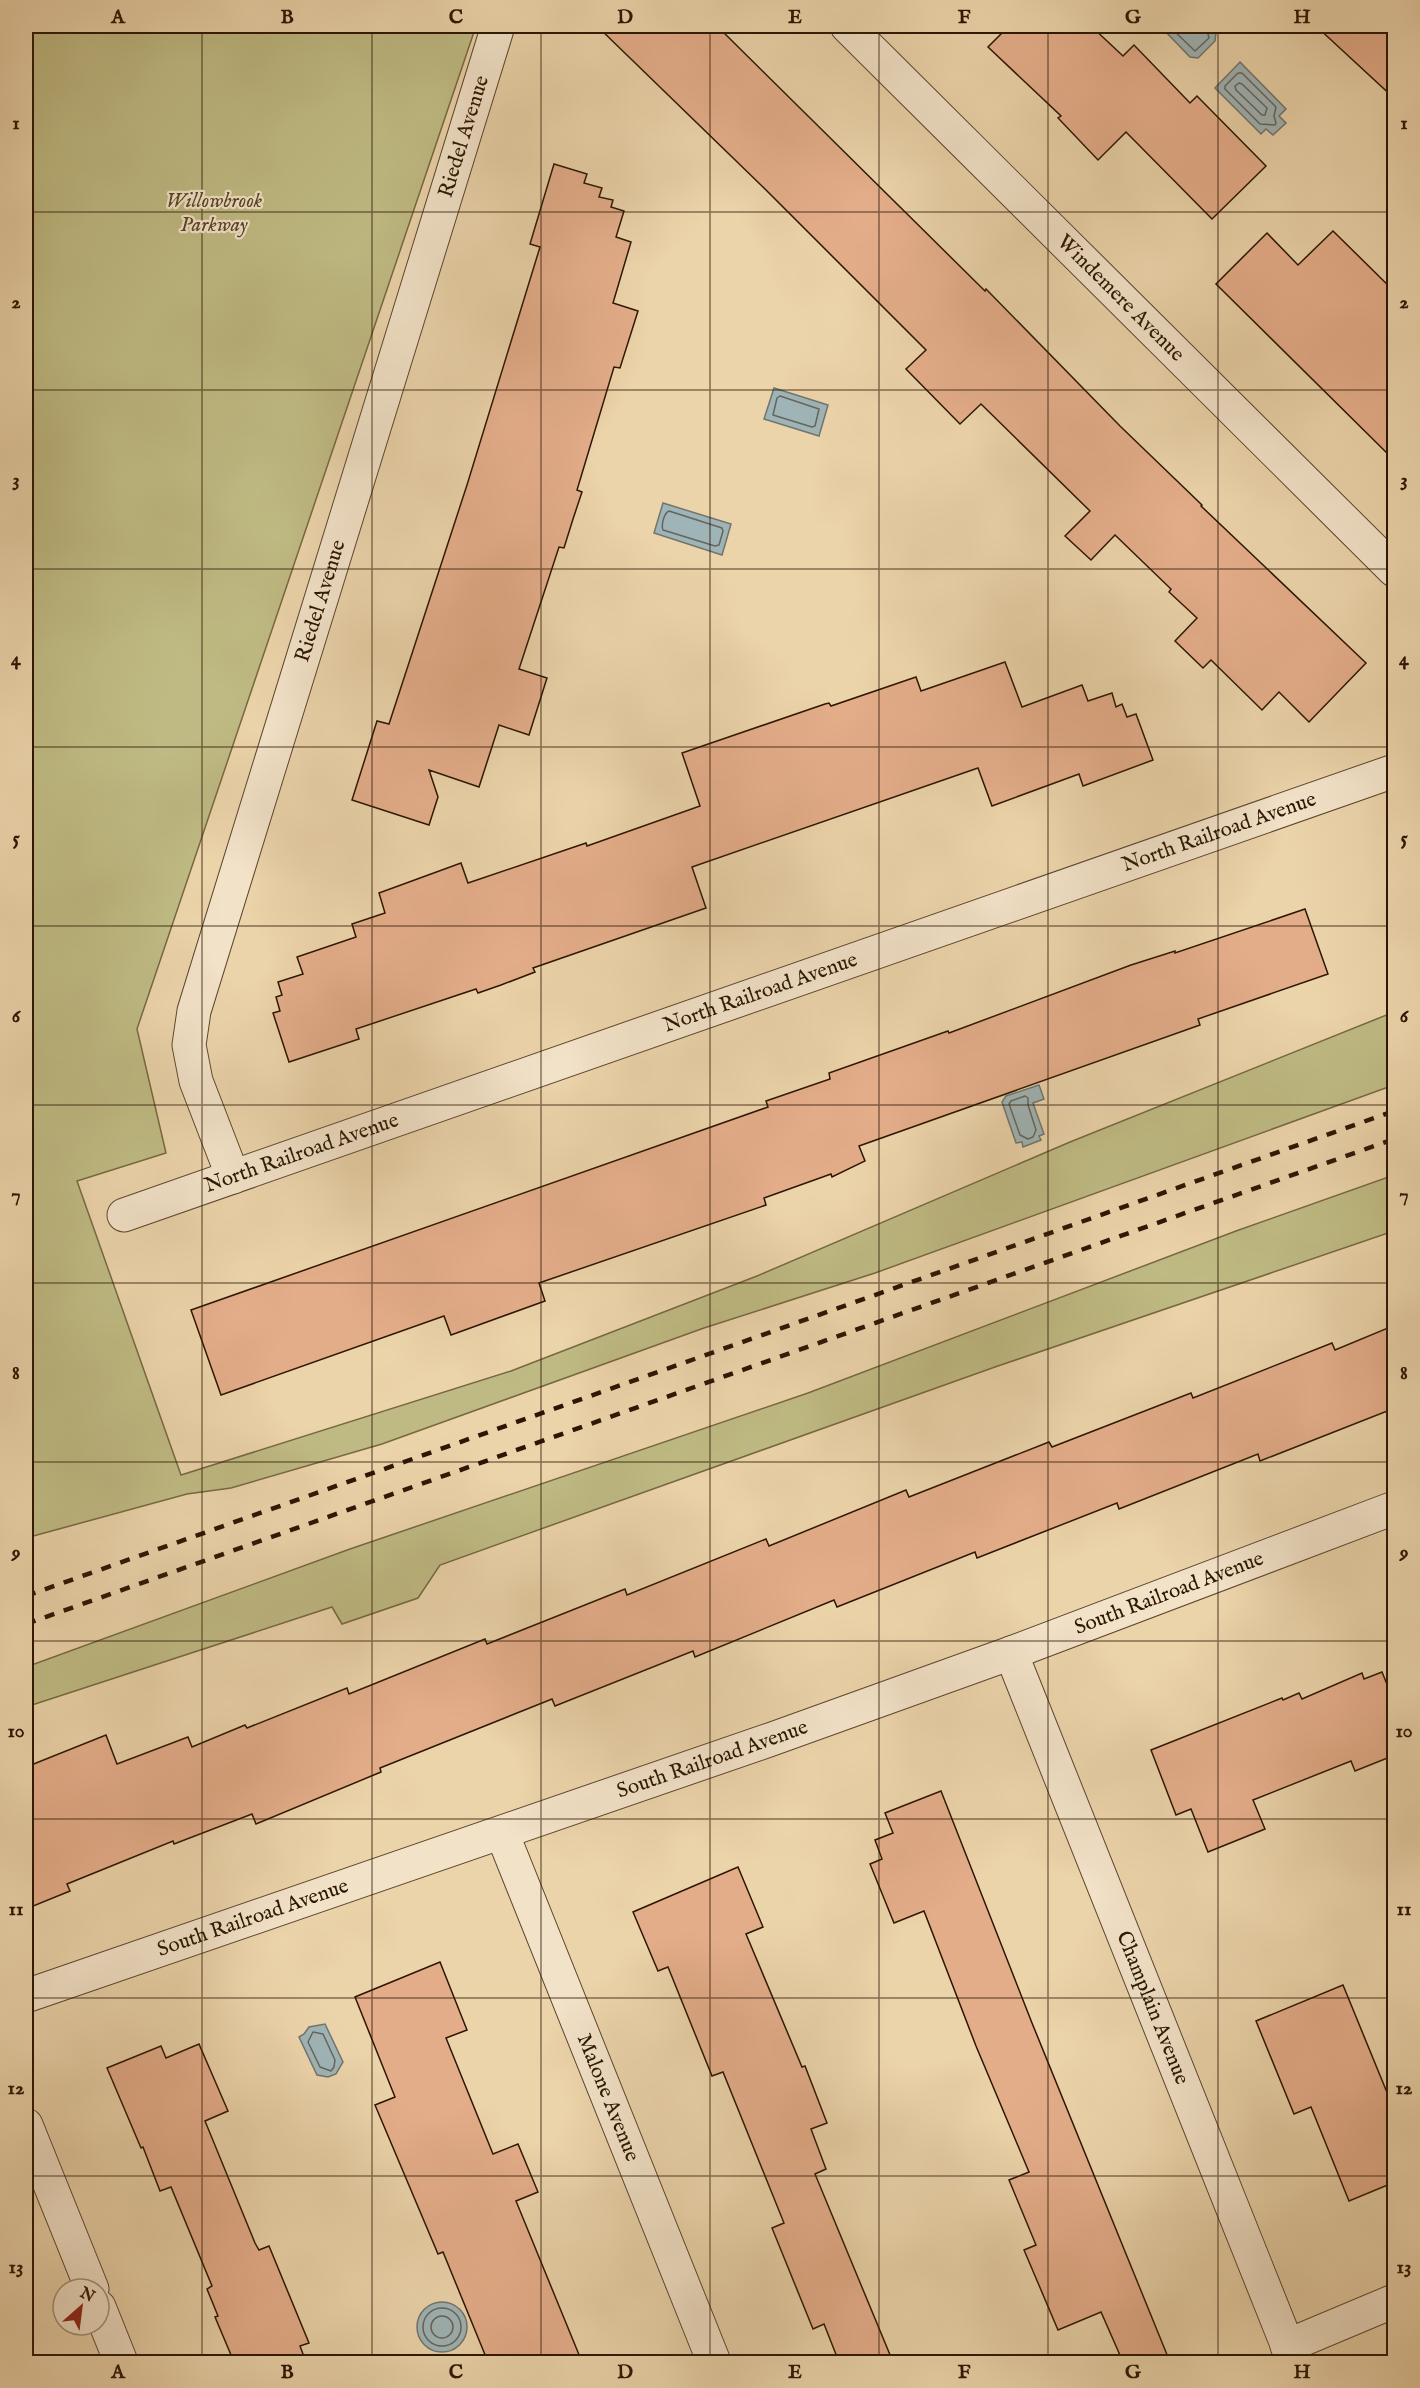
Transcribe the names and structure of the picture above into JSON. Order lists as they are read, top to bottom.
{
  "streets": {
    "street": [
      "Riedel Avenue",
      "Windemere Avenue",
      "North Railroad Avenue",
      "South Railroad Avenue",
      "Champlain Avenue",
      "Malone Avenue"
    ]
  },
  "crossings": [
    ["Riedel Avenue", "North Railroad Avenue"],
    ["South Railroad Avenue", "Champlain Avenue"],
    ["South Railroad Avenue", "Malone Avenue"]
  ],
  "parks": ["Willowbrook Parkway"],
  "north": "top right",
  "grid": {
    "columns": [
      "A",
      "B",
      "C",
      "D",
      "E",
      "F",
      "G",
      "H"
    ],
    "rows": [
      "1",
      "2",
      "3",
      "4",
      "5",
      "6",
      "7",
      "8",
      "9",
      "10",
      "11",
      "12",
      "13"
    ]
  }
}
